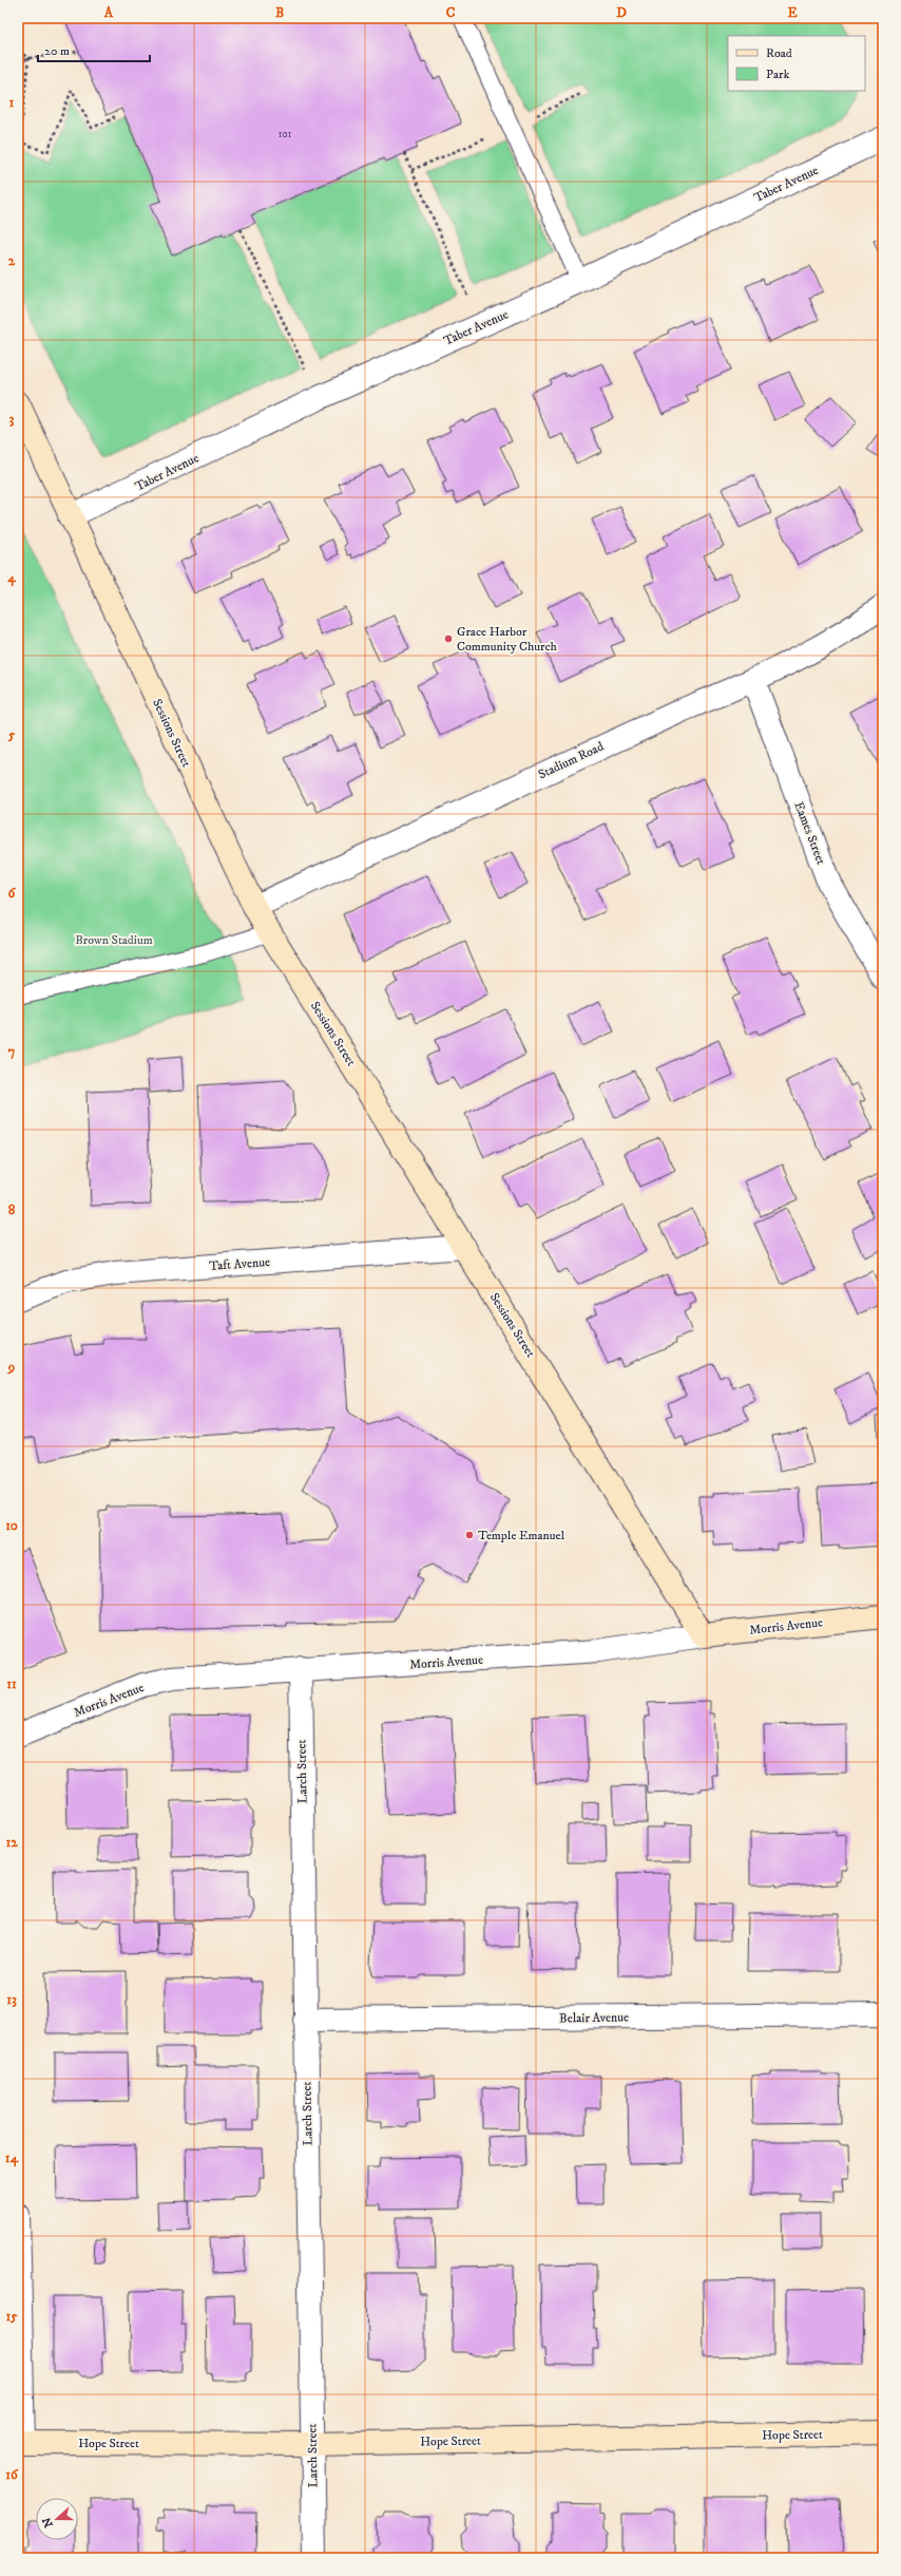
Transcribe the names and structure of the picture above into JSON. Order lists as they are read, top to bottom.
{
  "streets": {
    "street": [
      "Taber Avenue",
      "Sessions Street",
      "Stadium Road",
      "Eames Street",
      "Taft Avenue",
      "Morris Avenue",
      "Larch Street",
      "Belair Avenue",
      "Hope Street"
    ]
  },
  "crossings": [
    ["Taber Avenue", "Sessions Street"],
    ["Sessions Street", "Stadium Road"],
    ["Sessions Street", "Taft Avenue"],
    ["Sessions Street", "Morris Avenue"],
    ["Stadium Road", "Eames Street"],
    ["Morris Avenue", "Larch Street"],
    ["Larch Street", "Belair Avenue"],
    ["Larch Street", "Hope Street"]
  ],
  "parks": ["Brown Stadium"],
  "places": ["Grace Harbor Community Church", "Temple Emanuel"],
  "house_numbers": ["101"],
  "legend": ["Road", "Park"],
  "scale_bar": "20 m",
  "north": "left",
  "grid": {
    "columns": [
      "A",
      "B",
      "C",
      "D",
      "E"
    ],
    "rows": [
      "1",
      "2",
      "3",
      "4",
      "5",
      "6",
      "7",
      "8",
      "9",
      "10",
      "11",
      "12",
      "13",
      "14",
      "15",
      "16"
    ]
  }
}
